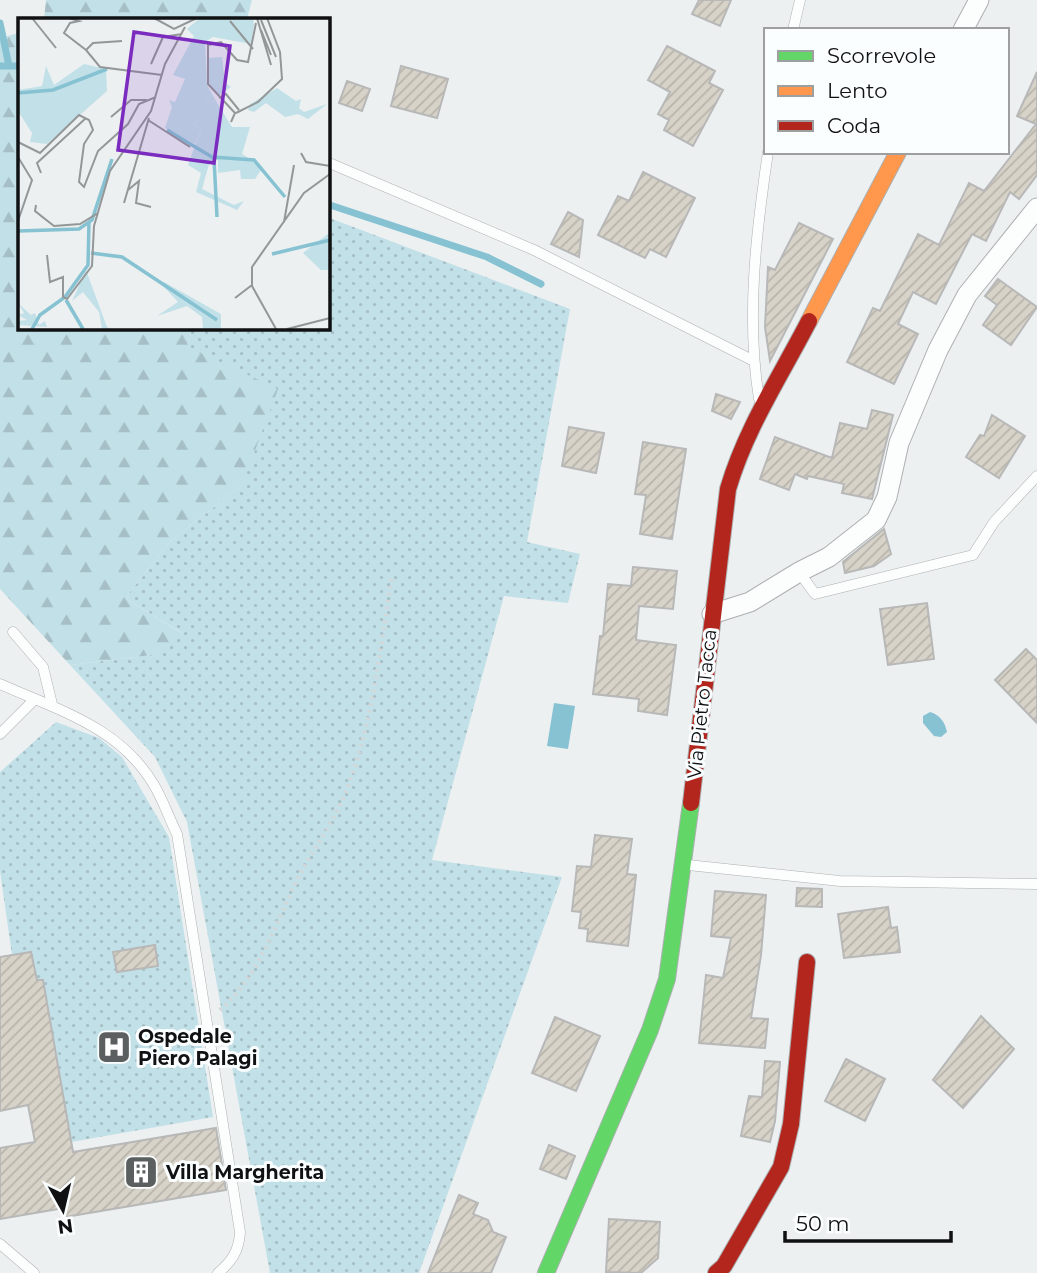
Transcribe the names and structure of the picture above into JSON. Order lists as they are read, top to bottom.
{
  "streets": {
    "street": ["Via Pietro Tacca"]
  },
  "places": {
    "hospital": ["Ospedale Piero Palagi"],
    "building": ["Villa Margherita"]
  },
  "legend": ["Scorrevole", "Lento", "Coda"],
  "scale_bar": "50 m",
  "north": "bottom"
}
